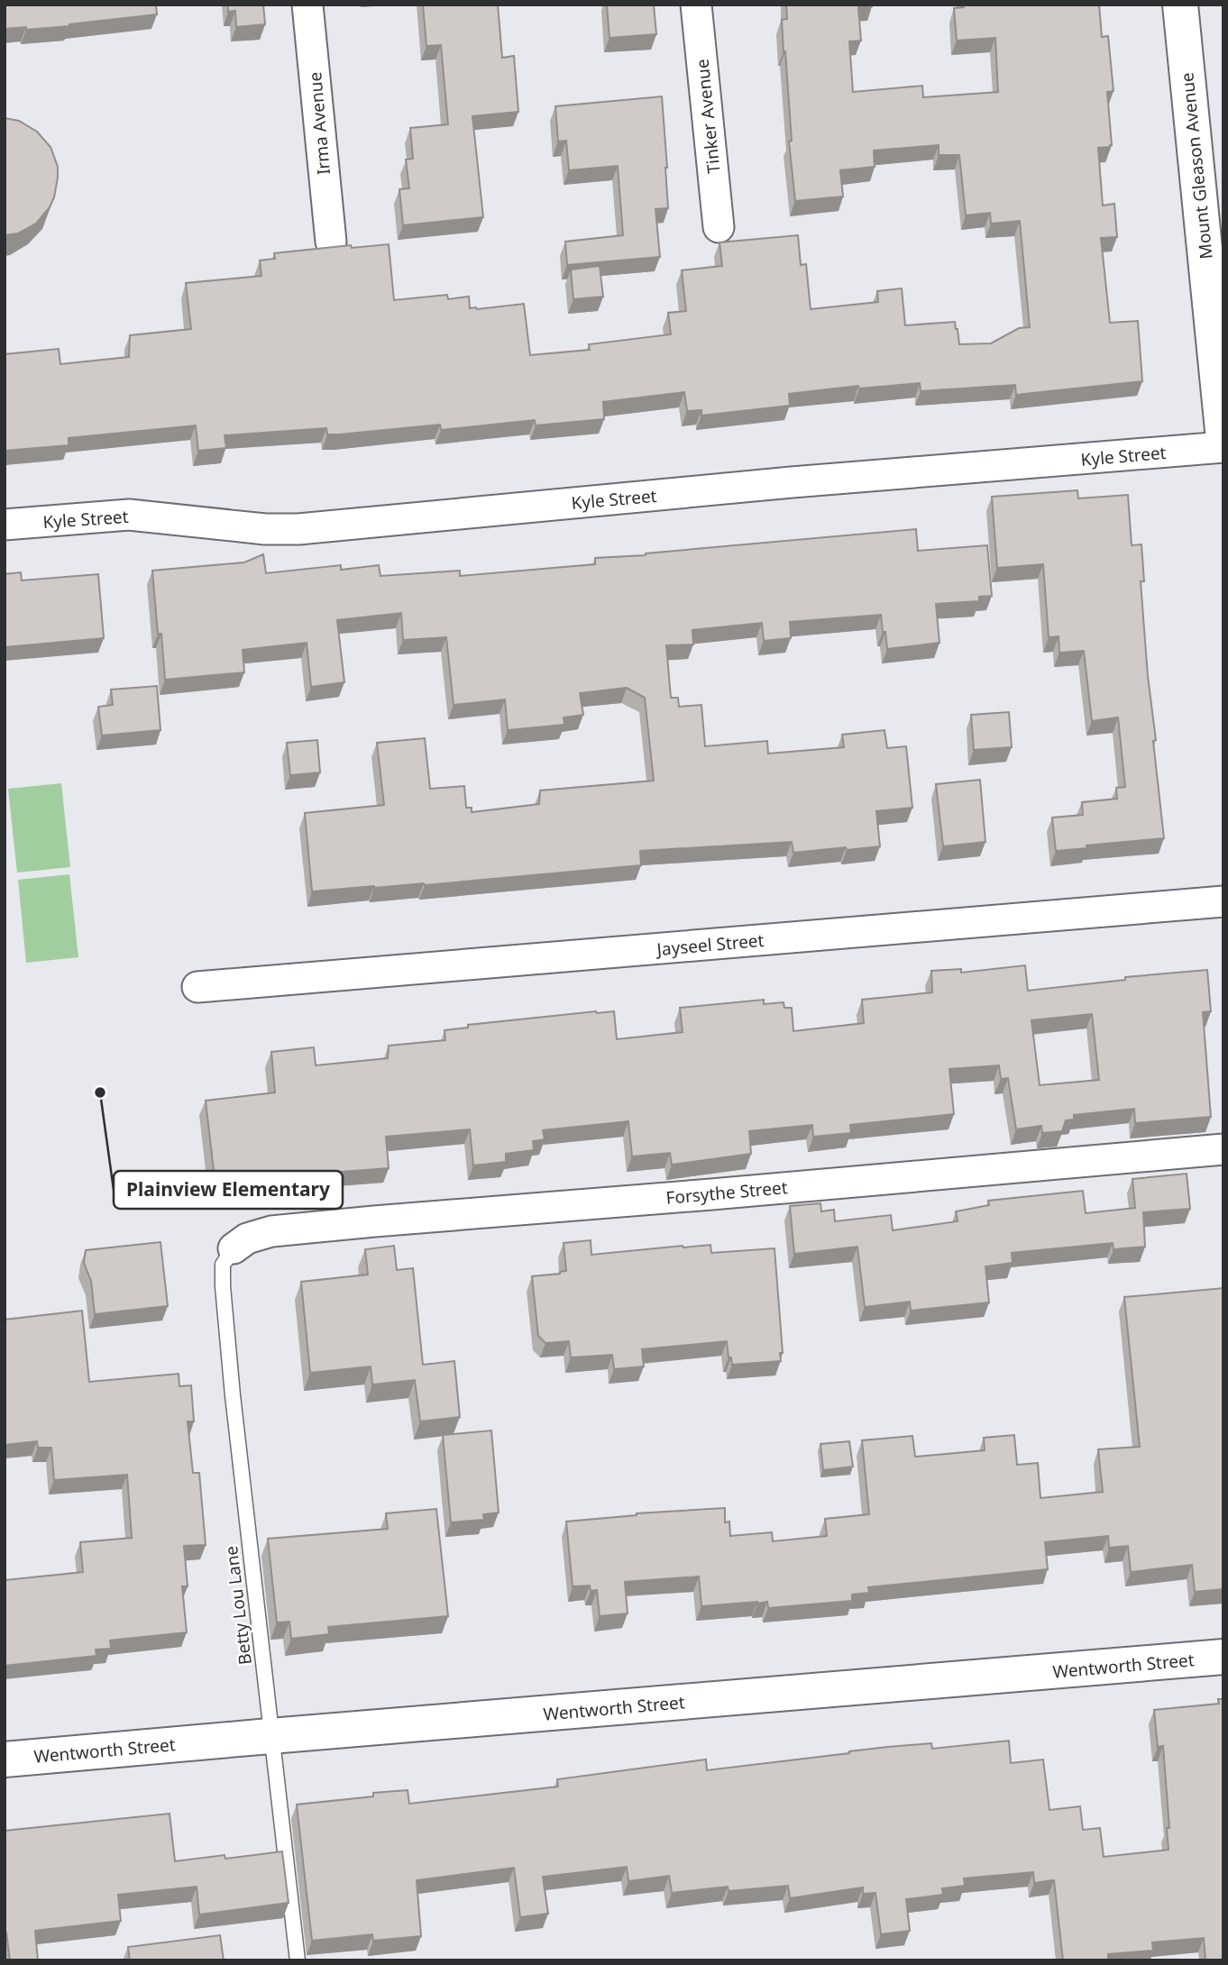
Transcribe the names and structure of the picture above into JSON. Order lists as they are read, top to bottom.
{
  "streets": {
    "street": [
      "Tinker Avenue",
      "Irma Avenue",
      "Mount Gleason Avenue",
      "Kyle Street",
      "Jayseel Street",
      "Forsythe Street",
      "Wentworth Street"
    ],
    "lane": ["Betty Lou Lane"]
  },
  "crossings": [
    ["Mount Gleason Avenue", "Kyle Street"],
    ["Forsythe Street", "Betty Lou Lane"],
    ["Betty Lou Lane", "Wentworth Street"]
  ],
  "places": ["Plainview Elementary"]
}
